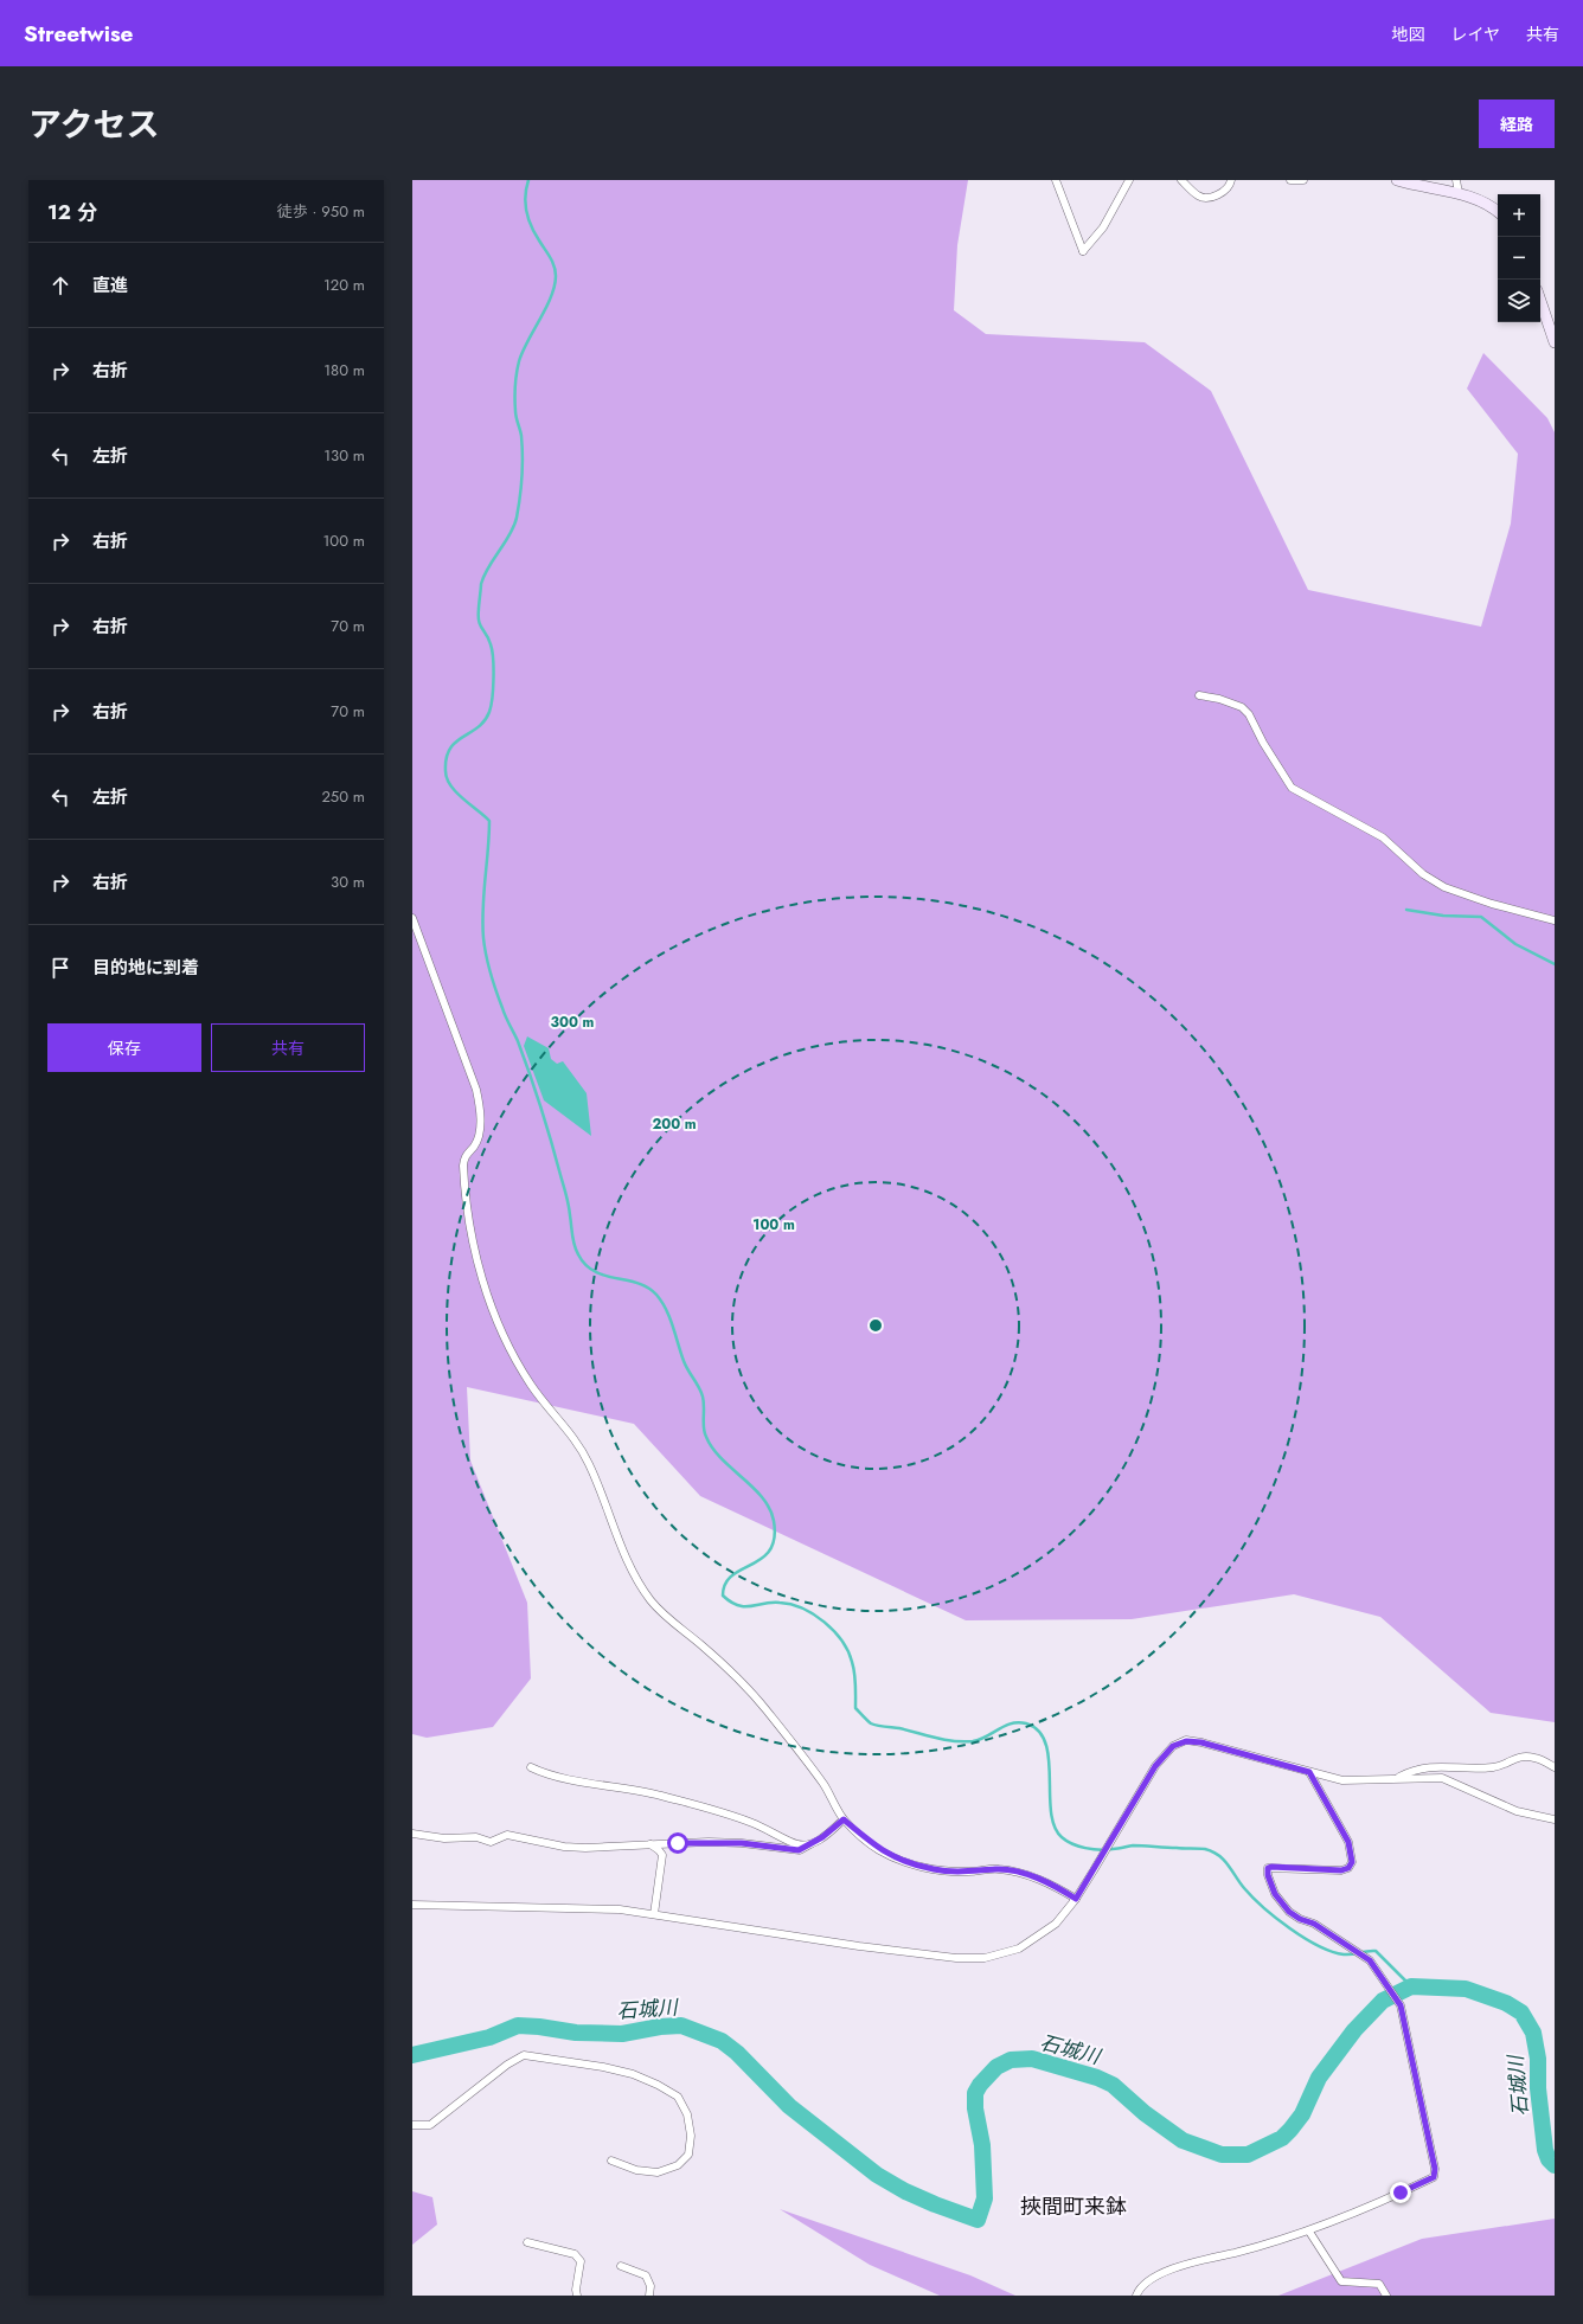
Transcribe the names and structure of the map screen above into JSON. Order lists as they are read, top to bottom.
{
  "districts": ["挾間町来鉢"],
  "water": ["石城川"],
  "page": {
    "header": "Streetwise",
    "nav": ["地図", "レイヤ", "共有"],
    "title": "アクセス",
    "buttons": [
      "経路",
      ["保存", "共有"]
    ],
    "heading": ["12 分", "徒歩 · 950 m"],
    "map_buttons": ["+", "−"],
    "list": [
      ["直進", "120 m"],
      ["右折", "180 m"],
      ["左折", "130 m"],
      ["右折", "100 m"],
      ["右折", "70 m"],
      ["右折", "70 m"],
      ["左折", "250 m"],
      ["右折", "30 m"],
      "目的地に到着"
    ]
  },
  "rings": ["300 m", "200 m", "100 m"]
}
